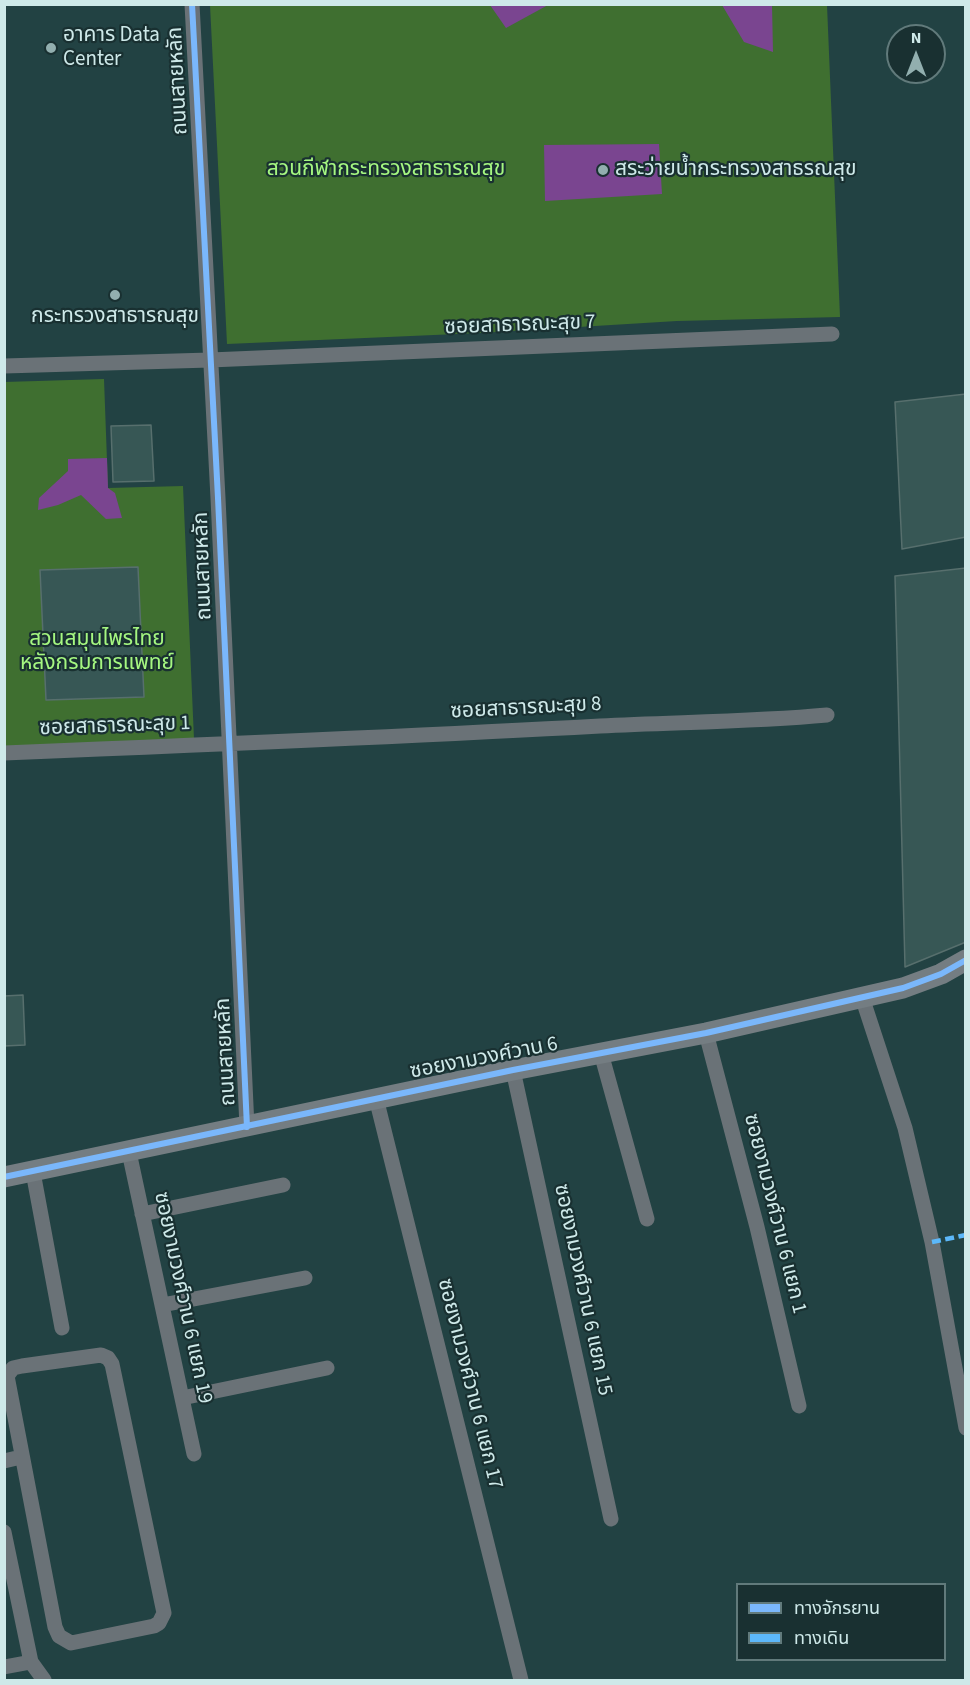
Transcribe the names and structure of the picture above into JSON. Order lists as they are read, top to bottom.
{
  "streets": {
    "street": [
      "ถนนสายหลัก",
      "ซอยสาธารณะสุข 7",
      "ซอยสาธารณะสุข 8",
      "ซอยสาธารณะสุข 1",
      "ซอยงามวงศ์วาน 6",
      "ซอยงามวงศ์วาน 6 แยก 1",
      "ซอยงามวงศ์วาน 6 แยก 15",
      "ซอยงามวงศ์วาน 6 แยก 19",
      "ซอยงามวงศ์วาน 6 แยก 17"
    ]
  },
  "crossings": [
    ["ถนนสายหลัก", "ซอยสาธารณะสุข 7"],
    ["ถนนสายหลัก", "ซอยสาธารณะสุข 8"],
    ["ถนนสายหลัก", "ซอยสาธารณะสุข 1"],
    ["ถนนสายหลัก", "ซอยงามวงศ์วาน 6"],
    ["ซอยสาธารณะสุข 8", "ซอยสาธารณะสุข 1"],
    ["ซอยงามวงศ์วาน 6", "ซอยงามวงศ์วาน 6 แยก 1"],
    ["ซอยงามวงศ์วาน 6", "ซอยงามวงศ์วาน 6 แยก 15"],
    ["ซอยงามวงศ์วาน 6", "ซอยงามวงศ์วาน 6 แยก 19"],
    ["ซอยงามวงศ์วาน 6", "ซอยงามวงศ์วาน 6 แยก 17"]
  ],
  "parks": ["สวนกีฬากระทรวงสาธารณสุข", "สวนสมุนไพรไทย หลังกรมการแพทย์"],
  "places": ["อาคาร Data Center", "สระว่ายน้ำกระทรวงสาธรณสุข", "กระทรวงสาธารณสุข"],
  "legend": ["ทางจักรยาน", "ทางเดิน"],
  "north": "top"
}
